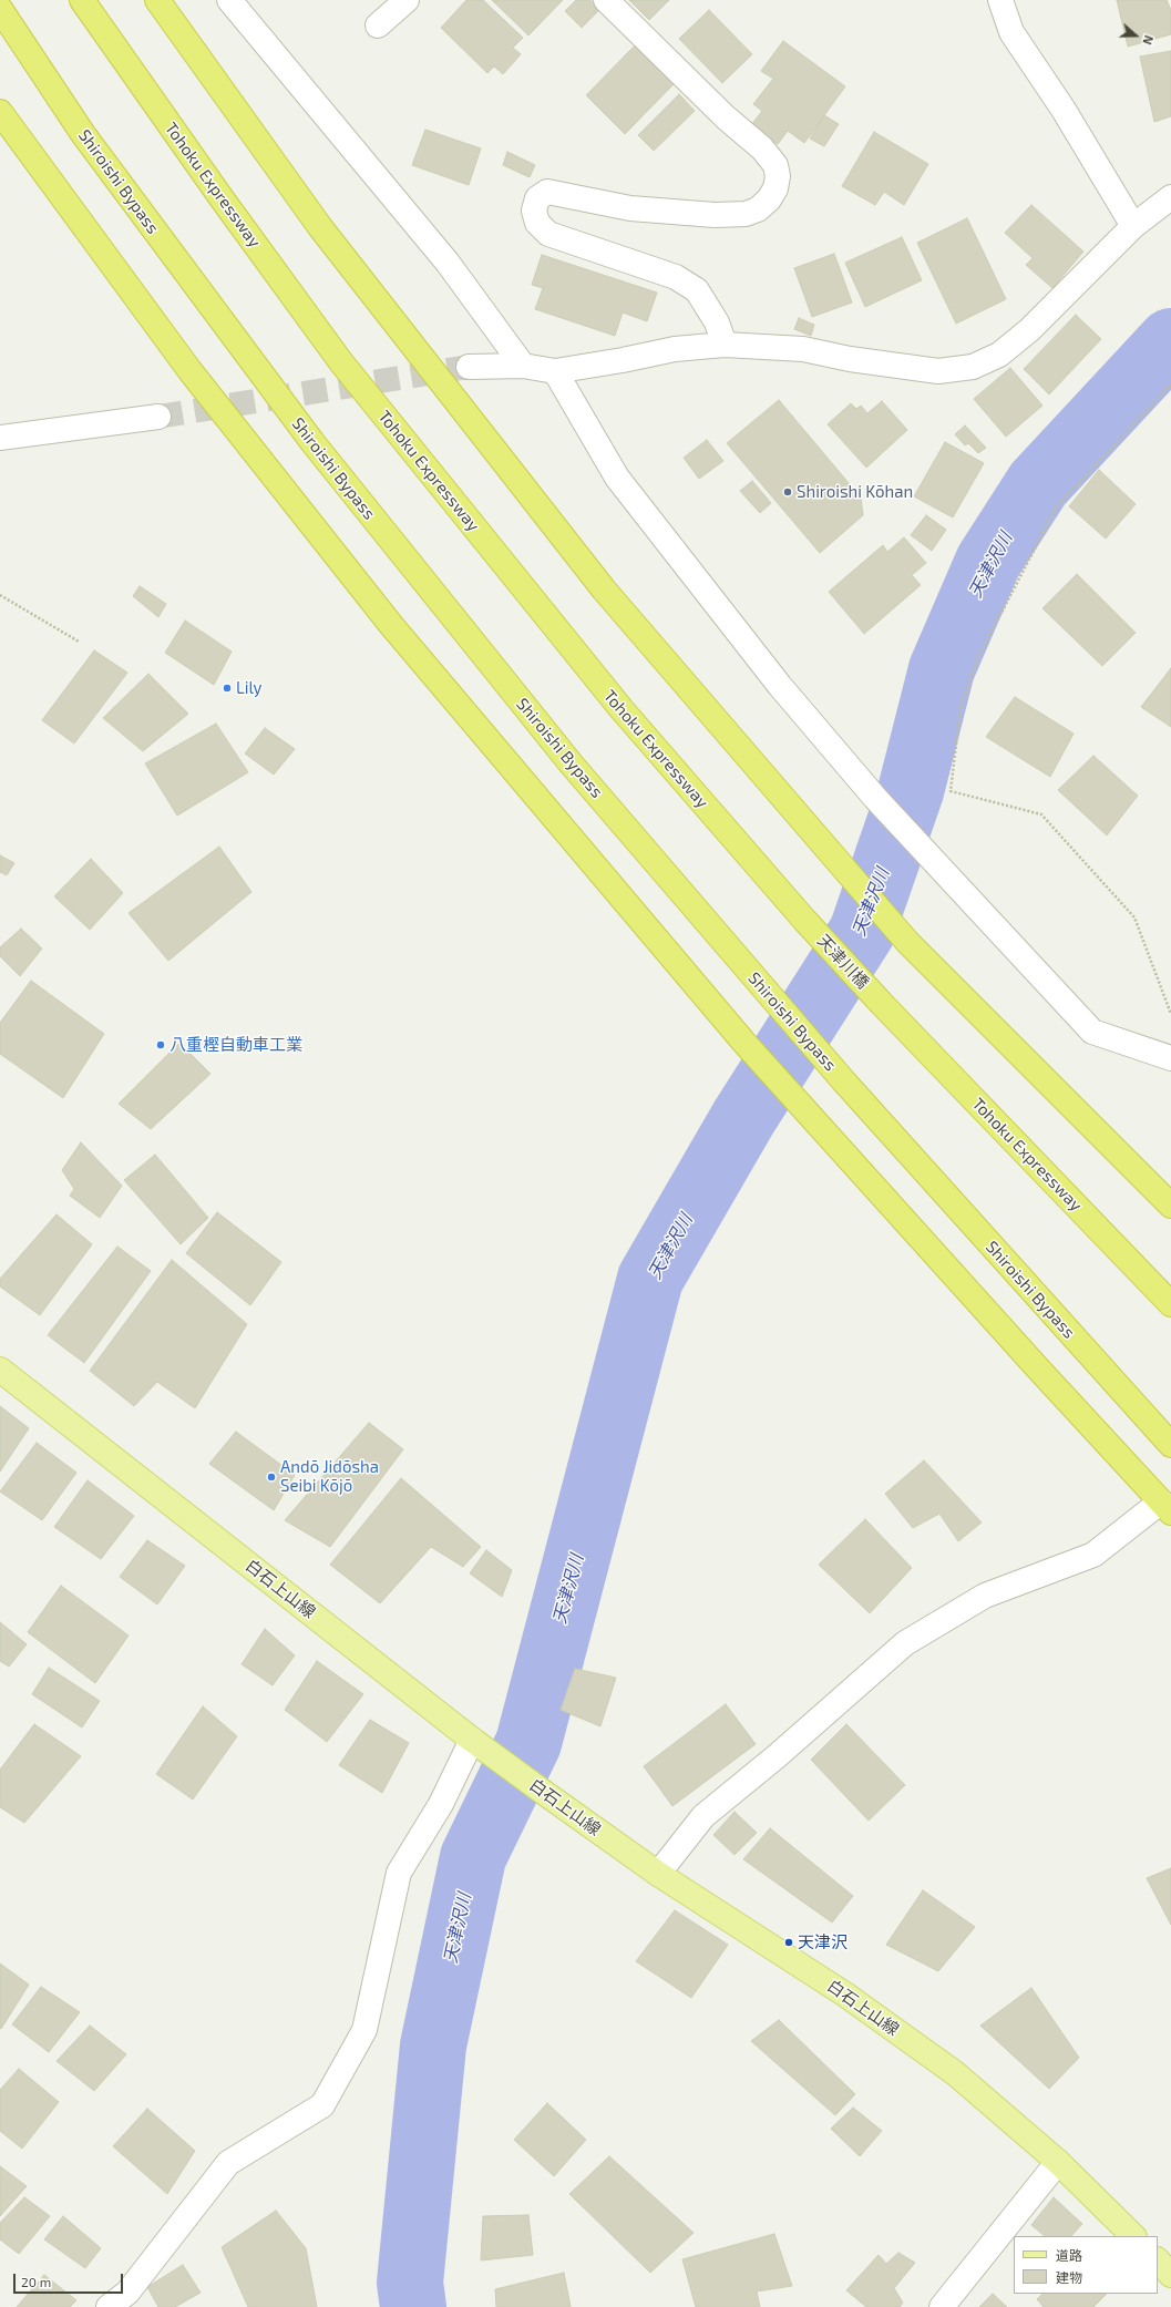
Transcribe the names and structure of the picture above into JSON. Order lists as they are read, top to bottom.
{
  "streets": {
    "highway": ["Shiroishi Bypass", "Tohoku Expressway", "天津川橋"],
    "main road": ["白石上山線"]
  },
  "crossings": [
    ["Tohoku Expressway", "天津川橋"]
  ],
  "water": ["天津沢川"],
  "places": [
    "Shiroishi Kōhan",
    "Lily",
    "八重樫自動車工業",
    "Andō Jidōsha Seibi Kōjō",
    "天津沢"
  ],
  "legend": ["道路", "建物"],
  "scale_bar": "20 m",
  "north": "right"
}
